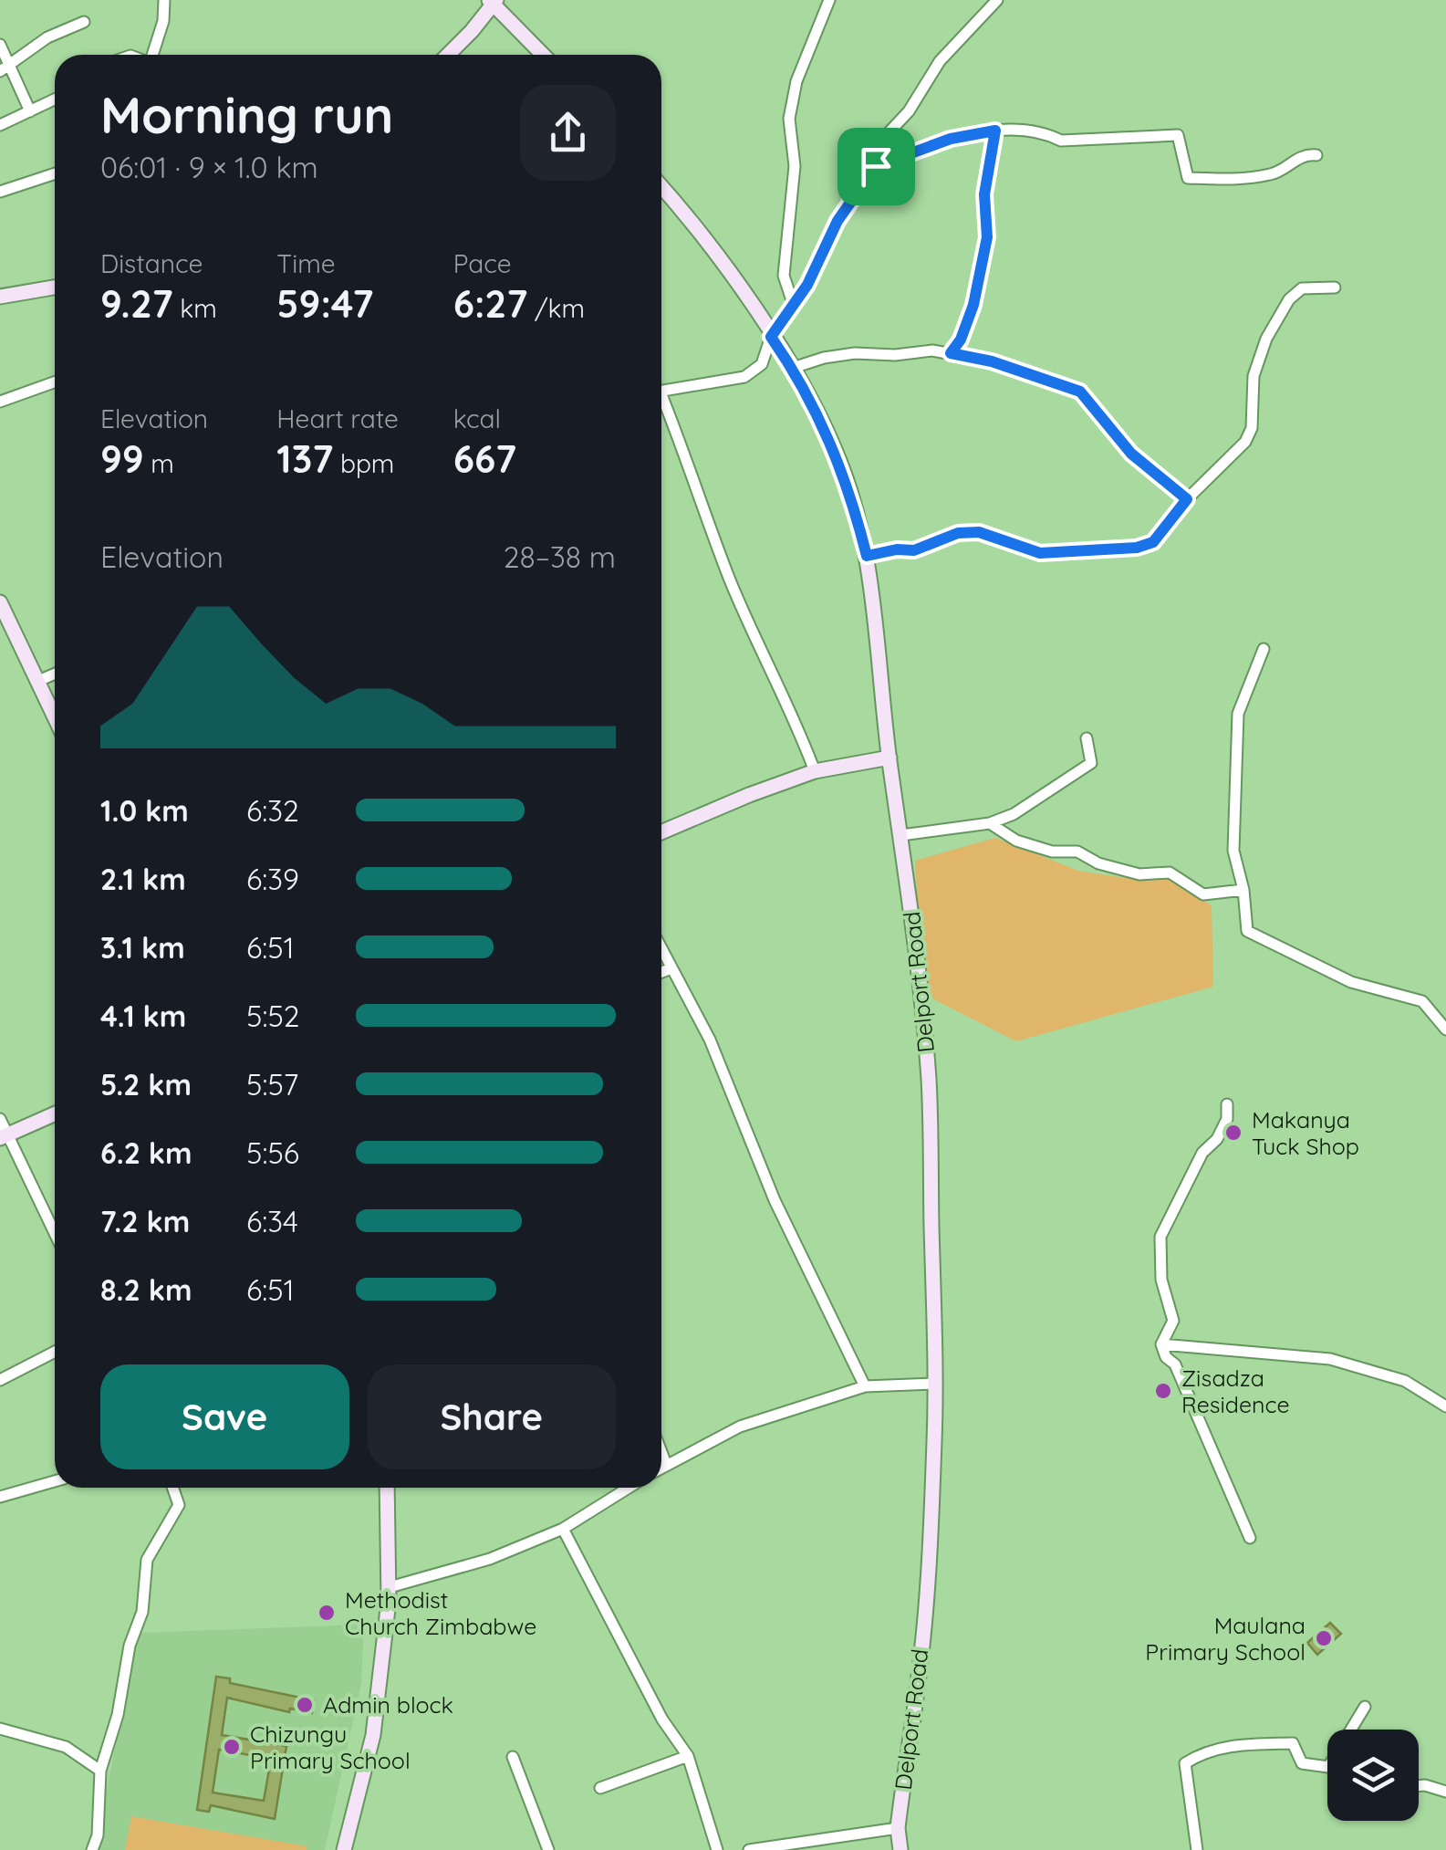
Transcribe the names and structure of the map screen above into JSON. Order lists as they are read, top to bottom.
{
  "streets": {
    "street": ["Delport Road"]
  },
  "places": [
    "Makanya Tuck Shop",
    "Zisadza Residence",
    "Methodist Church Zimbabwe",
    "Maulana Primary School",
    "Admin block",
    "Chizungu Primary School"
  ],
  "page": {
    "heading": ["Morning run", "06:01 · 9 × 1.0 km"],
    "stats": [
      ["Distance", "9.27 km"],
      ["Time", "59:47"],
      ["Pace", "6:27 /km"],
      ["Elevation", "99 m"],
      ["Heart rate", "137 bpm"],
      ["kcal", "667"]
    ],
    "chart": ["Elevation", "28–38 m"],
    "list": [
      {
        "name": "1.0 km",
        "note": "6:32"
      },
      {
        "name": "2.1 km",
        "note": "6:39"
      },
      {
        "name": "3.1 km",
        "note": "6:51"
      },
      {
        "name": "4.1 km",
        "note": "5:52"
      },
      {
        "name": "5.2 km",
        "note": "5:57"
      },
      {
        "name": "6.2 km",
        "note": "5:56"
      },
      {
        "name": "7.2 km",
        "note": "6:34"
      },
      {
        "name": "8.2 km",
        "note": "6:51"
      }
    ],
    "buttons": ["Save", "Share"]
  }
}
